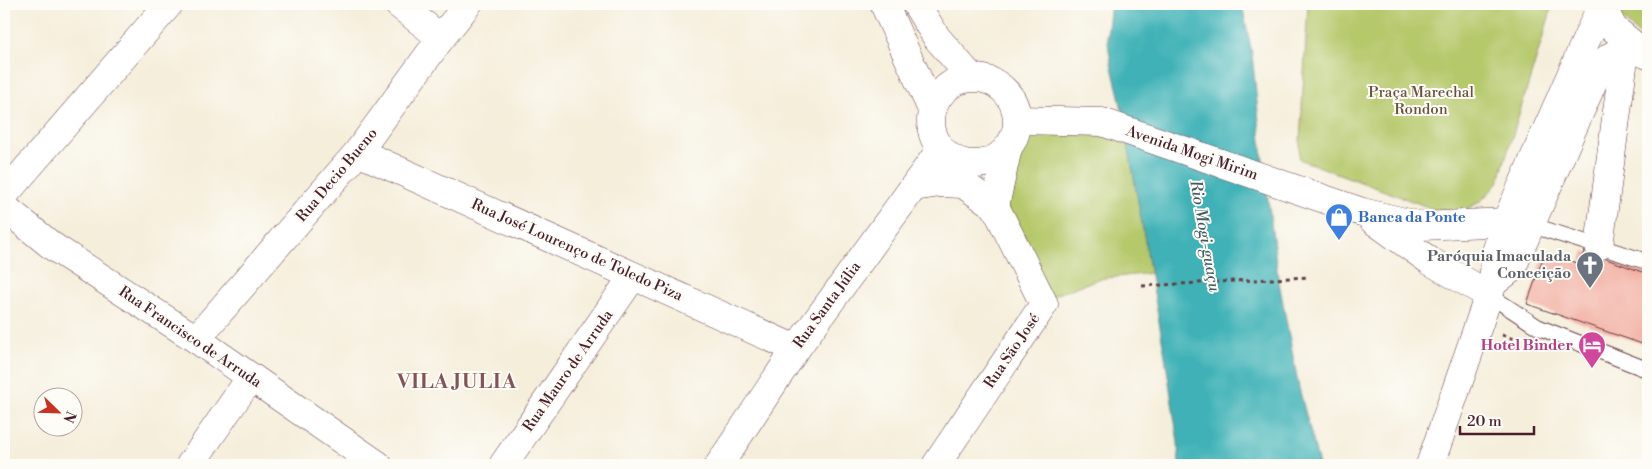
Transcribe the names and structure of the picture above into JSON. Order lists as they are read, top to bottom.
{
  "streets": {
    "street": [
      "Avenida Mogi Mirim",
      "Rua Decio Bueno",
      "Rua José Lourenço de Toledo Piza",
      "Rua Santa Júlia",
      "Rua Francisco de Arruda",
      "Rua São José",
      "Rua Mauro de Arruda"
    ]
  },
  "crossings": [
    ["Avenida Mogi Mirim", "Rua Santa Júlia"],
    ["Rua Decio Bueno", "Rua José Lourenço de Toledo Piza"],
    ["Rua Decio Bueno", "Rua Francisco de Arruda"],
    ["Rua José Lourenço de Toledo Piza", "Rua Santa Júlia"],
    ["Rua José Lourenço de Toledo Piza", "Rua Mauro de Arruda"],
    ["Rua Santa Júlia", "Rua São José"]
  ],
  "districts": ["VILA JULIA"],
  "water": ["Rio Mogi-guaçu"],
  "parks": ["Praça Marechal Rondon"],
  "places": {
    "shop": ["Banca da Ponte"],
    "church": ["Paróquia Imaculada Conceição"],
    "hotel": ["Hotel Binder"]
  },
  "scale_bar": "20 m",
  "north": "bottom right"
}
